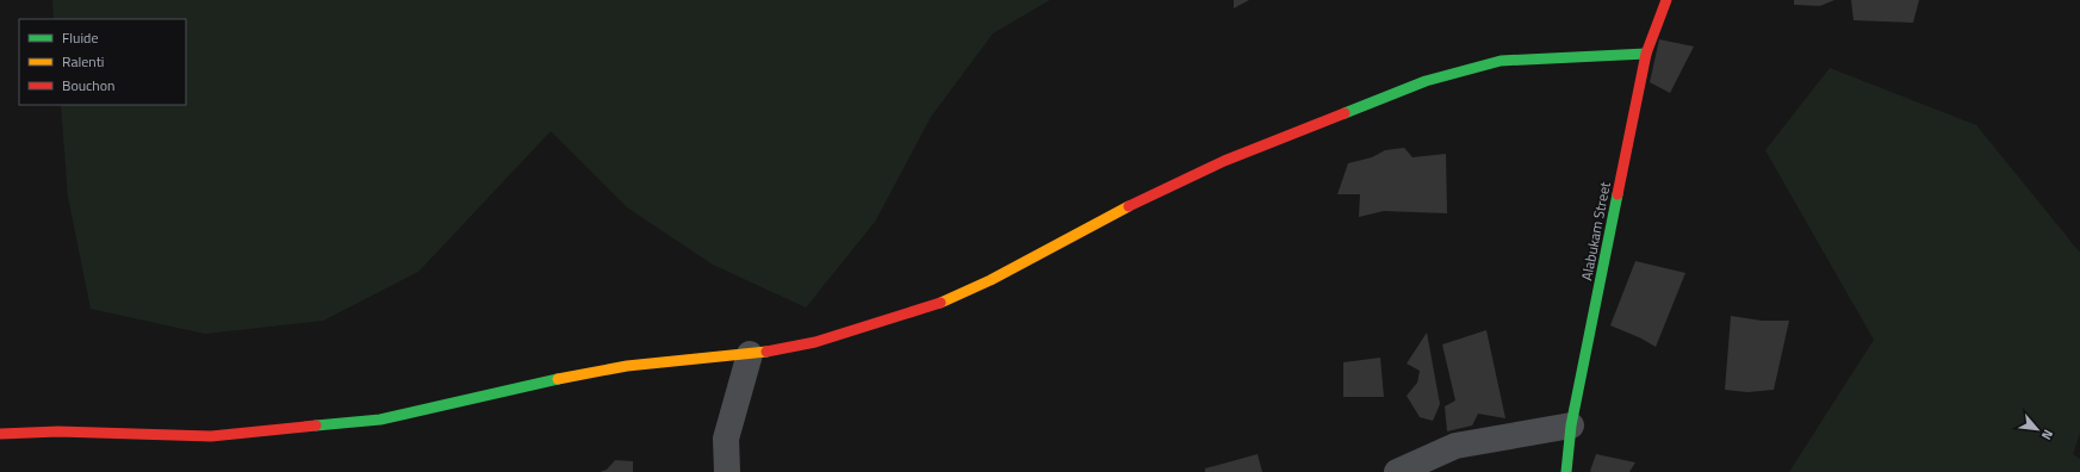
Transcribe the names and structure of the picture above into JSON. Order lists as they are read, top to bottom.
{
  "streets": {
    "street": ["Alabukam Street"]
  },
  "legend": ["Fluide", "Ralenti", "Bouchon"],
  "north": "bottom right"
}
